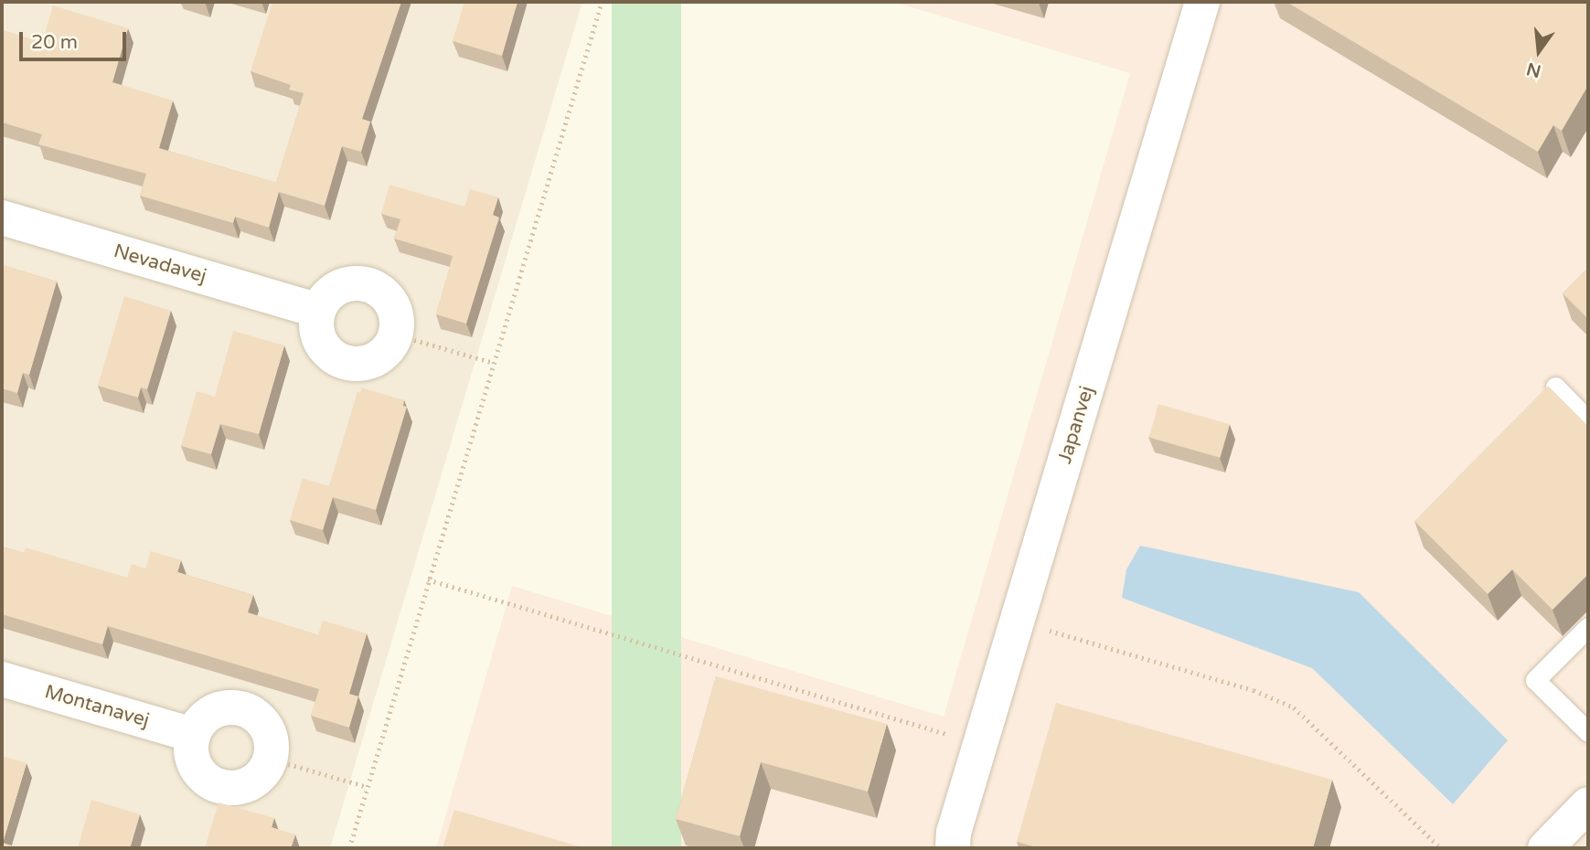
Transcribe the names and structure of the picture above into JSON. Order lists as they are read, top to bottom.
{
  "streets": {
    "street": ["Nevadavej", "Japanvej", "Montanavej"]
  },
  "scale_bar": "20 m",
  "north": "bottom"
}
